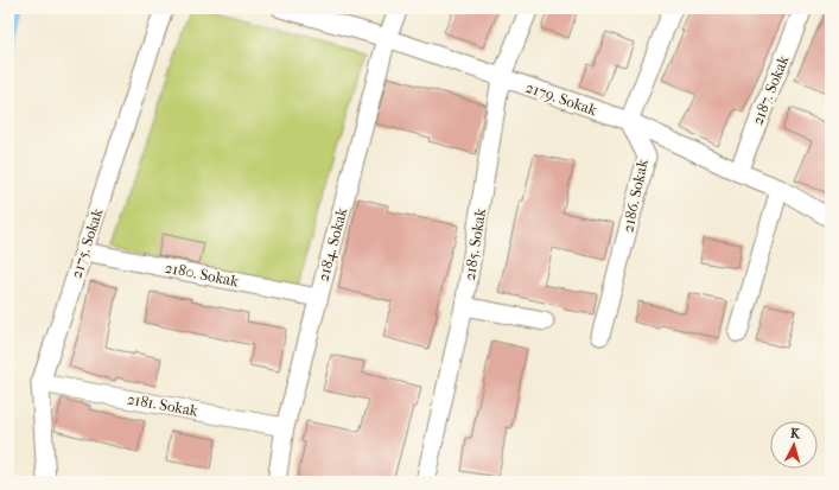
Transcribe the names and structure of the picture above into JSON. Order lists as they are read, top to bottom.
{
  "streets": {
    "street": [
      "2187. Sokak",
      "2179. Sokak",
      "2186. Sokak",
      "2175. Sokak",
      "2184. Sokak",
      "2185. Sokak",
      "2180. Sokak",
      "2181. Sokak"
    ]
  },
  "crossings": [
    ["2187. Sokak", "2179. Sokak"],
    ["2179. Sokak", "2186. Sokak"],
    ["2179. Sokak", "2184. Sokak"],
    ["2179. Sokak", "2185. Sokak"],
    ["2175. Sokak", "2180. Sokak"],
    ["2175. Sokak", "2181. Sokak"],
    ["2184. Sokak", "2180. Sokak"],
    ["2184. Sokak", "2181. Sokak"]
  ],
  "north": "top"
}
